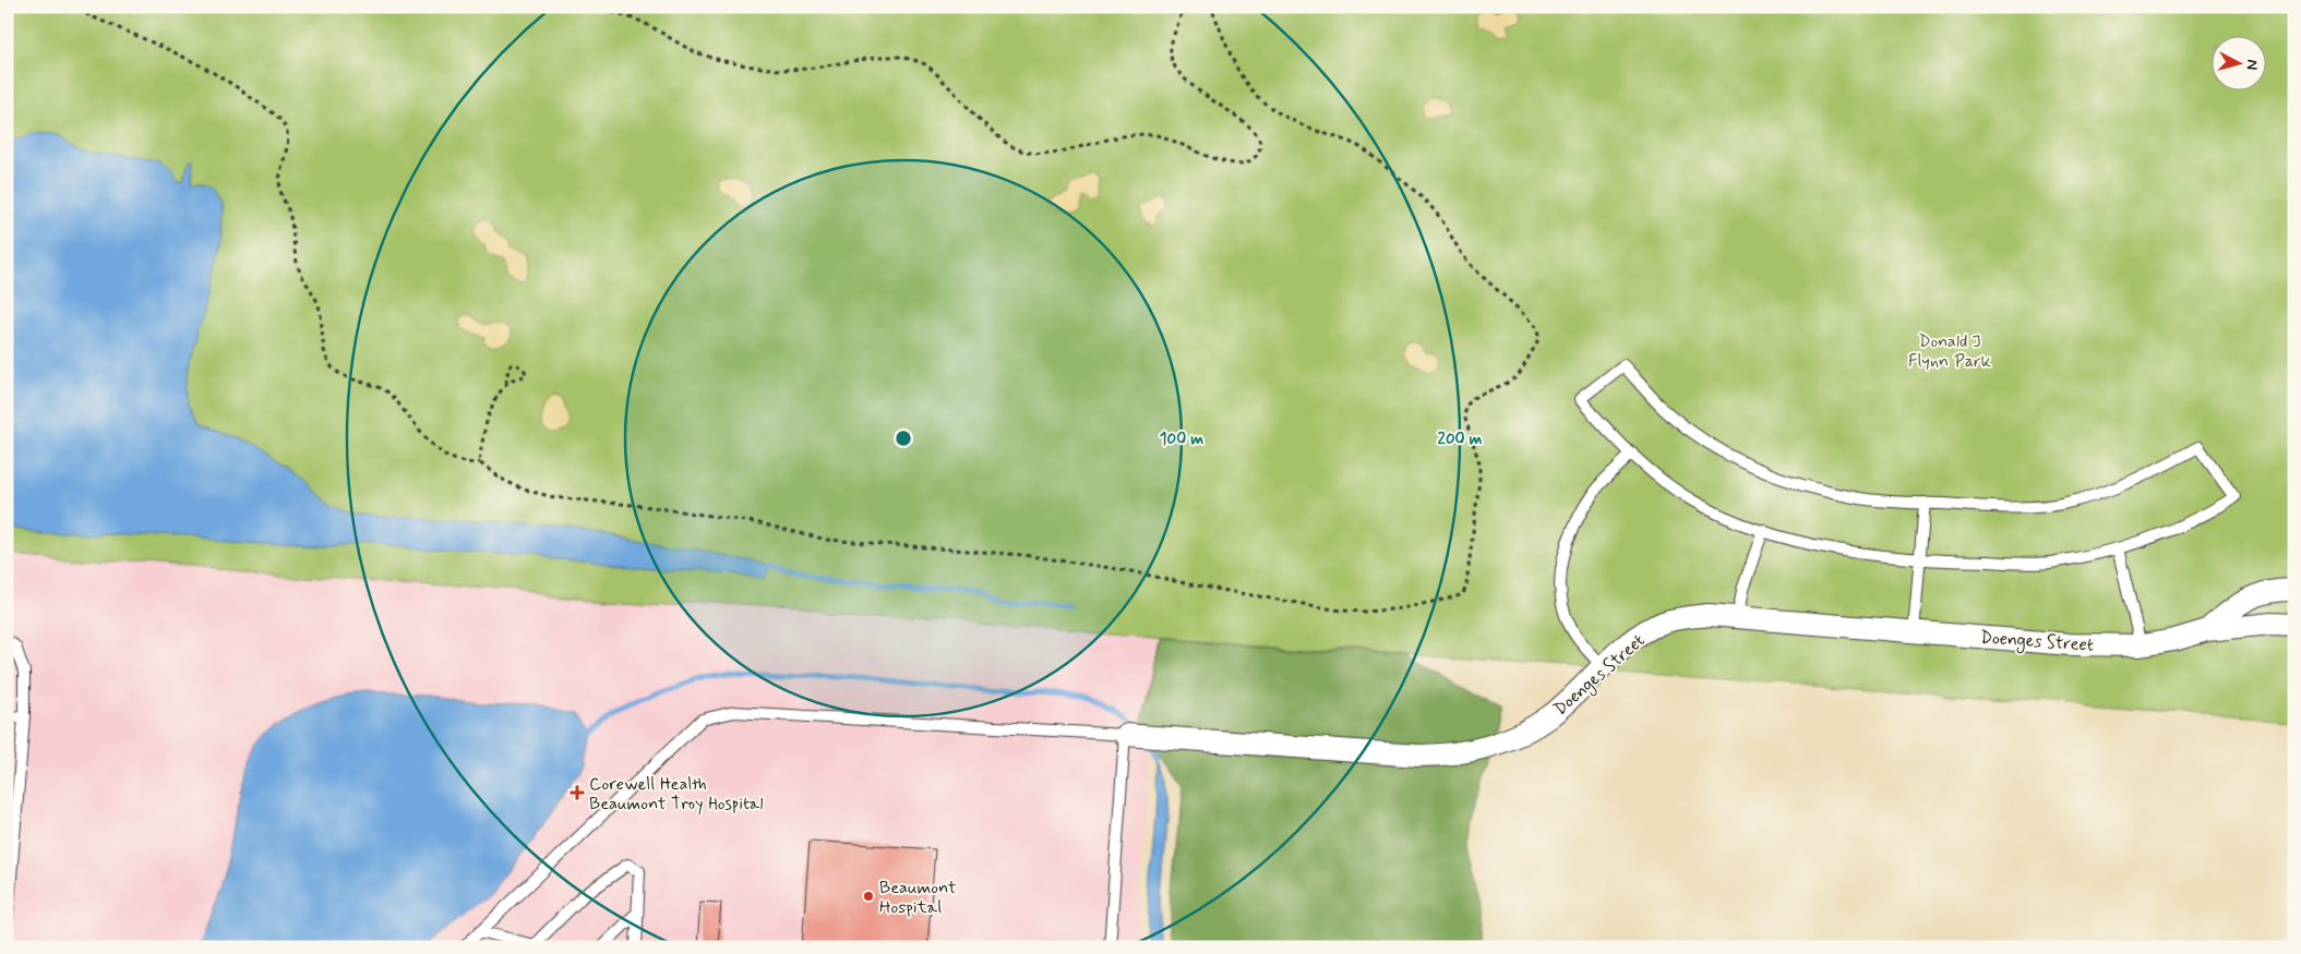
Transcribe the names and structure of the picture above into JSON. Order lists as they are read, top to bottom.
{
  "streets": {
    "street": ["Doenges Street"]
  },
  "parks": ["Donald J Flynn Park"],
  "places": {
    "health": ["Corewell Health Beaumont Troy Hospital"],
    "other": ["Beaumont Hospital"]
  },
  "north": "right",
  "rings": ["100 m", "200 m"]
}
